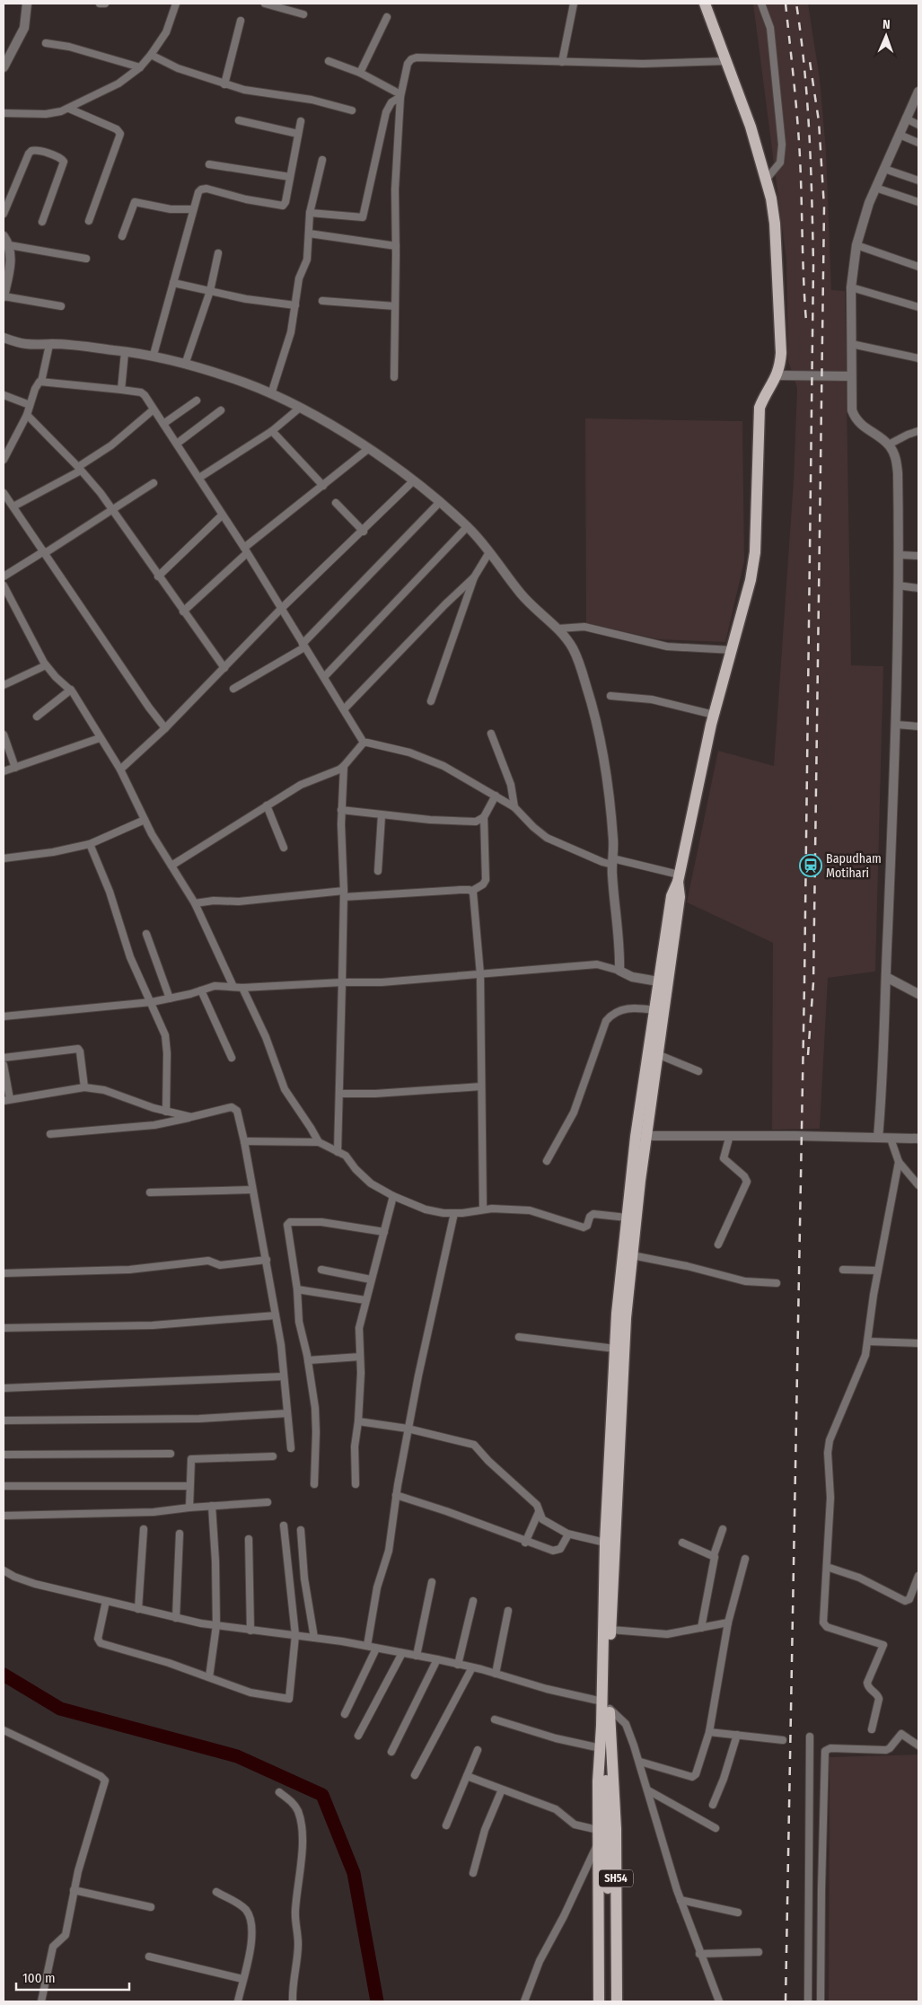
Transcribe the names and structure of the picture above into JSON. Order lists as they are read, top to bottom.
{
  "streets": {
    "main road": ["SH54"]
  },
  "places": {
    "station": ["Bapudham Motihari"]
  },
  "scale_bar": "100 m",
  "north": "top"
}
